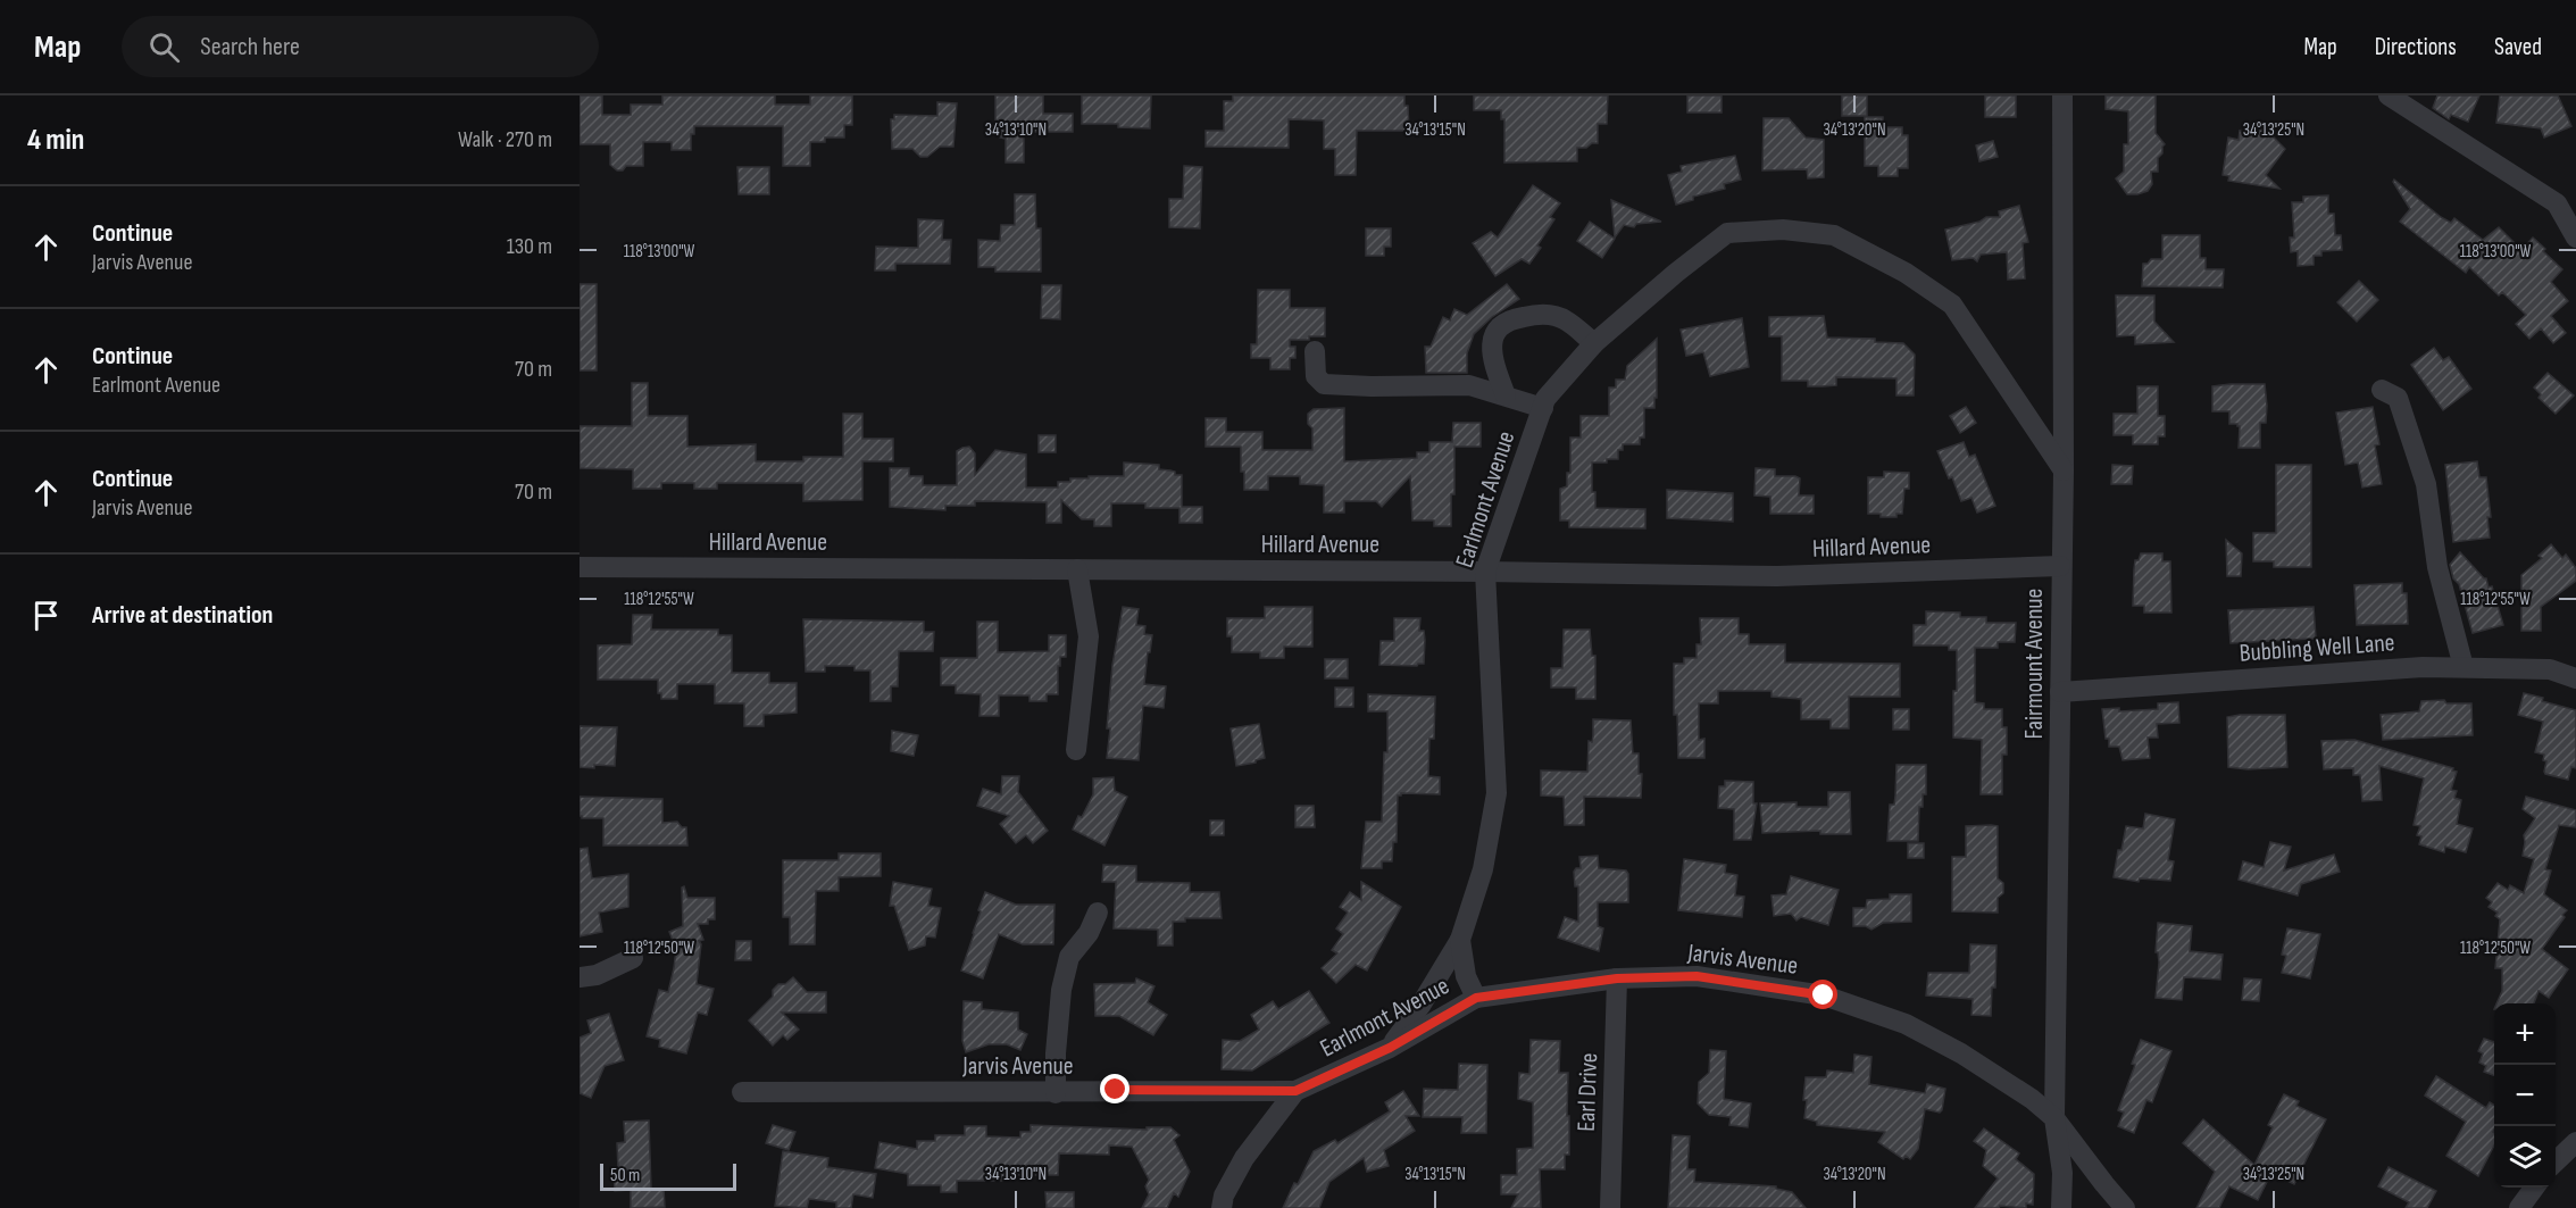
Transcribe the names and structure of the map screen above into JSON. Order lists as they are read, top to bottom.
{
  "streets": {
    "street": [
      "Earlmont Avenue",
      "Hillard Avenue",
      "Bubbling Well Lane",
      "Fairmount Avenue",
      "Jarvis Avenue",
      "Earl Drive"
    ]
  },
  "crossings": [
    ["Earlmont Avenue", "Hillard Avenue"],
    ["Earlmont Avenue", "Fairmount Avenue"],
    ["Earlmont Avenue", "Jarvis Avenue"],
    ["Hillard Avenue", "Fairmount Avenue"],
    ["Bubbling Well Lane", "Fairmount Avenue"],
    ["Fairmount Avenue", "Jarvis Avenue"],
    ["Jarvis Avenue", "Earl Drive"]
  ],
  "scale_bar": "50 m",
  "page": {
    "header": "Map",
    "search": "Search here",
    "nav": ["Map", "Directions", "Saved"],
    "heading": ["4 min", "Walk · 270 m"],
    "list": [
      ["Continue", "Jarvis Avenue", "130 m"],
      ["Continue", "Earlmont Avenue", "70 m"],
      ["Continue", "Jarvis Avenue", "70 m"],
      "Arrive at destination"
    ],
    "map_buttons": ["+", "−"],
    "scale": "50 m"
  },
  "coordinates": [
    "34°13'10\"N",
    "34°13'15\"N",
    "34°13'20\"N",
    "34°13'25\"N",
    "118°13'00\"W",
    "118°12'55\"W",
    "118°12'50\"W"
  ]
}
